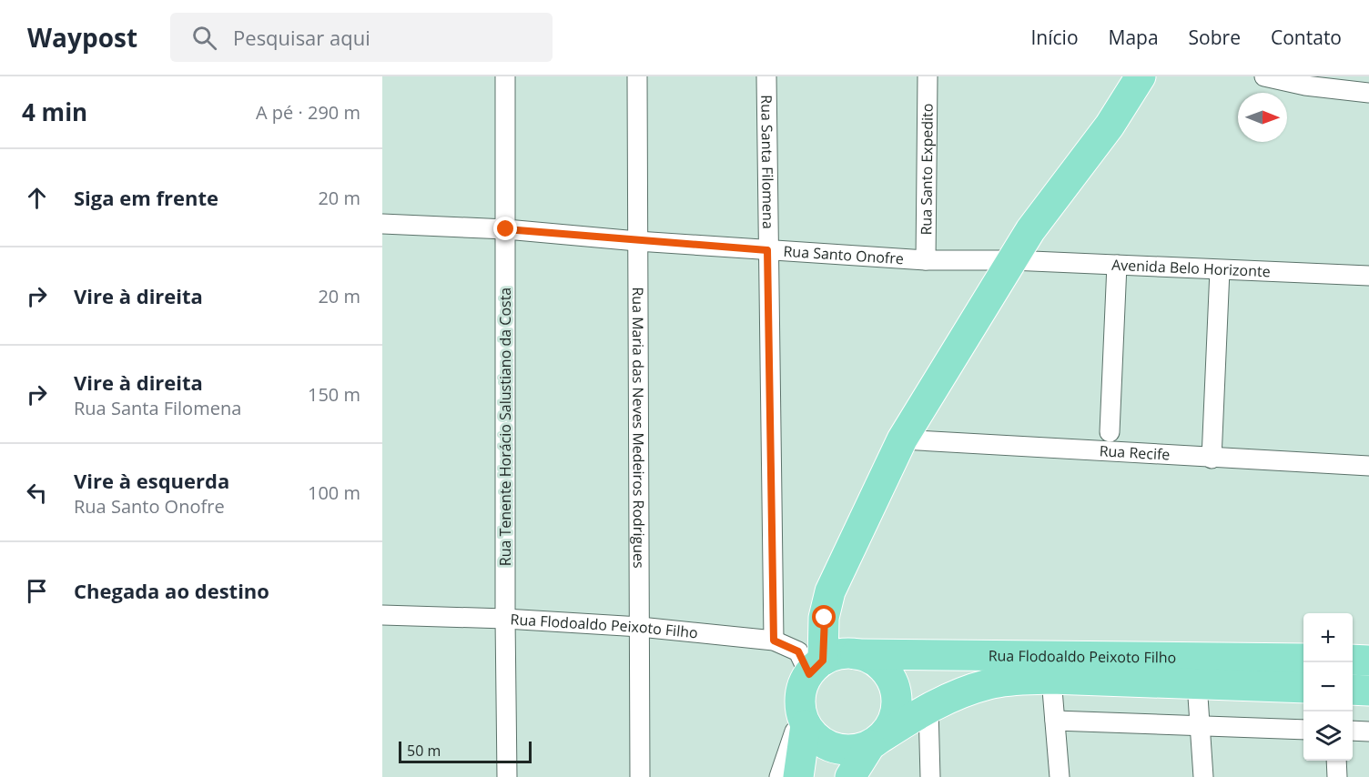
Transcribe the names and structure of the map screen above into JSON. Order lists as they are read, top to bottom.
{
  "streets": {
    "main road": ["Rua Flodoaldo Peixoto Filho"],
    "street": [
      "Rua Santa Filomena",
      "Rua Santo Expedito",
      "Rua Santo Onofre",
      "Avenida Belo Horizonte",
      "Rua Tenente Horácio Salustiano da Costa",
      "Rua Maria das Neves Medeiros Rodrigues",
      "Rua Recife"
    ]
  },
  "crossings": [
    ["Rua Santa Filomena", "Rua Santo Onofre"],
    ["Rua Santa Filomena", "Rua Flodoaldo Peixoto Filho"],
    ["Rua Santo Expedito", "Rua Santo Onofre"],
    ["Rua Santo Onofre", "Avenida Belo Horizonte"],
    ["Rua Santo Onofre", "Rua Tenente Horácio Salustiano da Costa"],
    ["Rua Santo Onofre", "Rua Maria das Neves Medeiros Rodrigues"],
    ["Rua Tenente Horácio Salustiano da Costa", "Rua Flodoaldo Peixoto Filho"],
    ["Rua Maria das Neves Medeiros Rodrigues", "Rua Flodoaldo Peixoto Filho"]
  ],
  "scale_bar": "50 m",
  "north": "right",
  "page": {
    "header": "Waypost",
    "search": "Pesquisar aqui",
    "nav": [
      "Início",
      "Mapa",
      "Sobre",
      "Contato"
    ],
    "heading": ["4 min", "A pé · 290 m"],
    "list": [
      ["Siga em frente", "20 m"],
      ["Vire à direita", "20 m"],
      ["Vire à direita", "Rua Santa Filomena", "150 m"],
      ["Vire à esquerda", "Rua Santo Onofre", "100 m"],
      "Chegada ao destino"
    ],
    "map_buttons": ["+", "−"],
    "scale": "50 m"
  }
}
